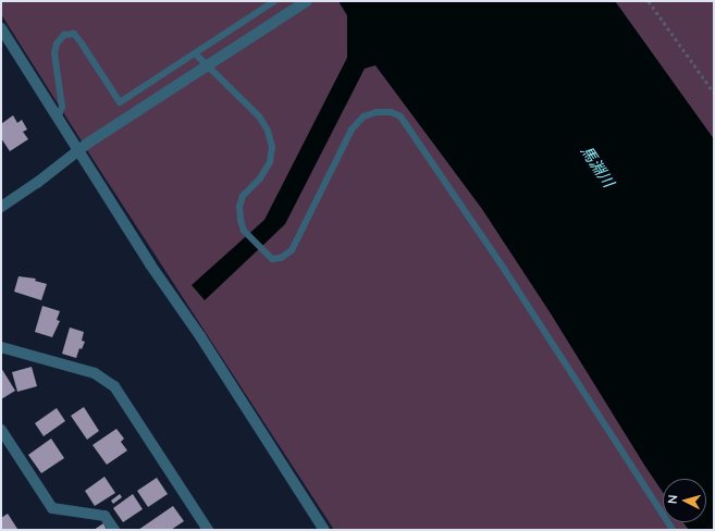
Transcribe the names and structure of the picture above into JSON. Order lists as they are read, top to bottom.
{
  "water": ["馬淵川"],
  "north": "left"
}
